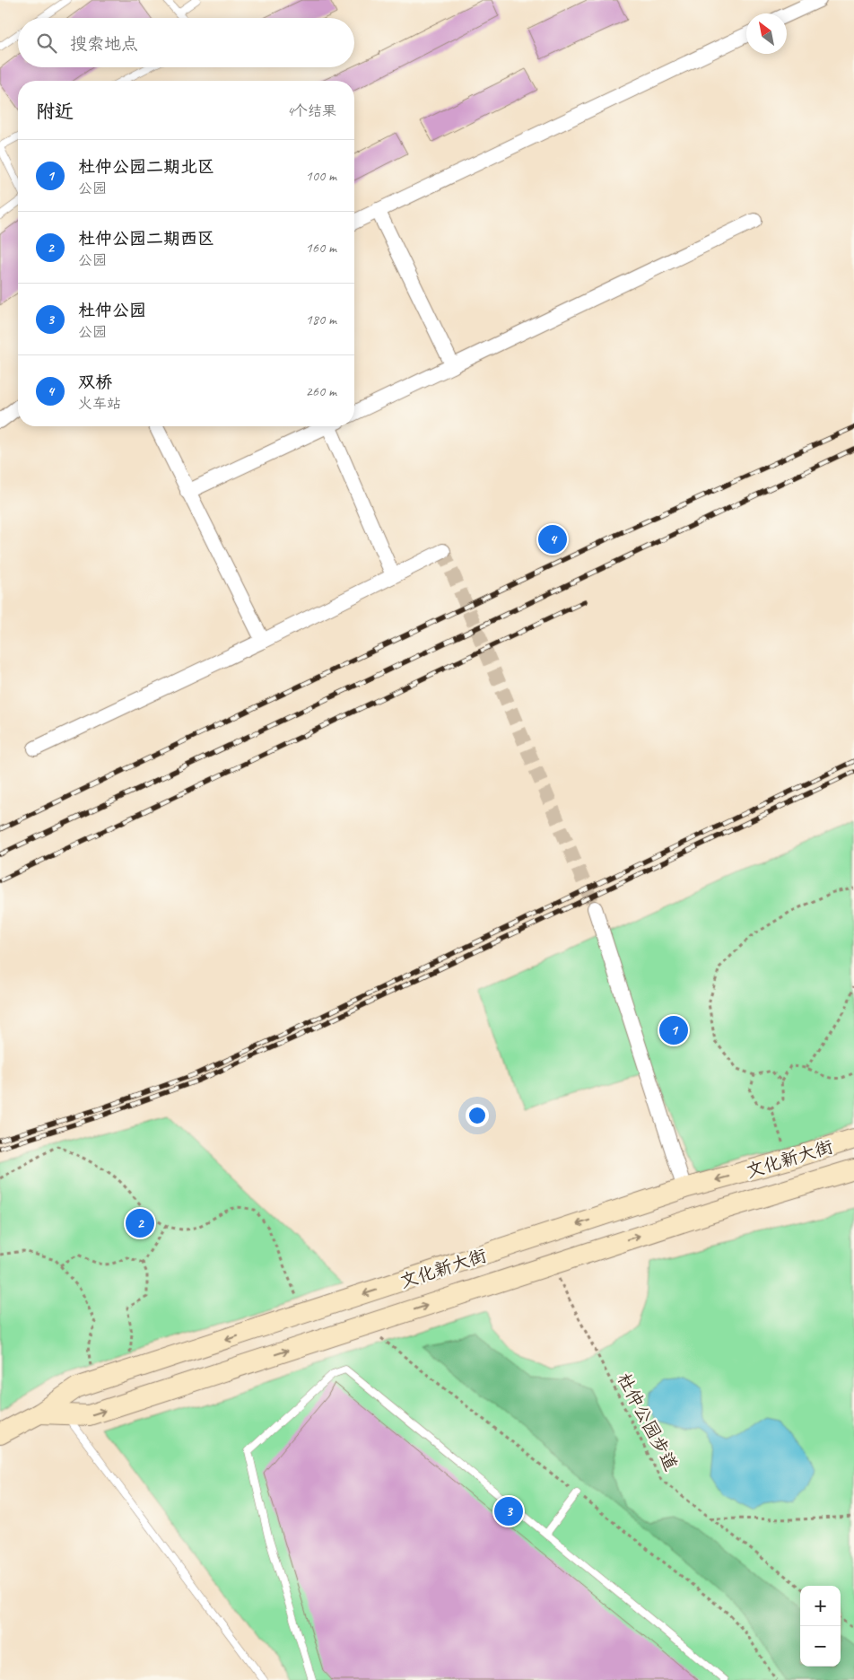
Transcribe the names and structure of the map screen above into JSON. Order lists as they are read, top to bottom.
{
  "streets": {
    "street": ["文化新大街"],
    "path": ["杜仲公园步道"]
  },
  "crossings": [
    ["文化新大街", "杜仲公园步道"]
  ],
  "north": "top left",
  "page": {
    "search": "搜索地点",
    "heading": ["附近", "4个结果"],
    "list": [
      {
        "mark": "1",
        "name": "杜仲公园二期北区",
        "note": "公园",
        "value": "100 m"
      },
      {
        "mark": "2",
        "name": "杜仲公园二期西区",
        "note": "公园",
        "value": "160 m"
      },
      {
        "mark": "3",
        "name": "杜仲公园",
        "note": "公园",
        "value": "180 m"
      },
      {
        "mark": "4",
        "name": "双桥",
        "note": "火车站",
        "value": "260 m"
      }
    ],
    "pins": [
      "4",
      "1",
      "2",
      "3"
    ],
    "map_buttons": ["+", "−"]
  }
}
